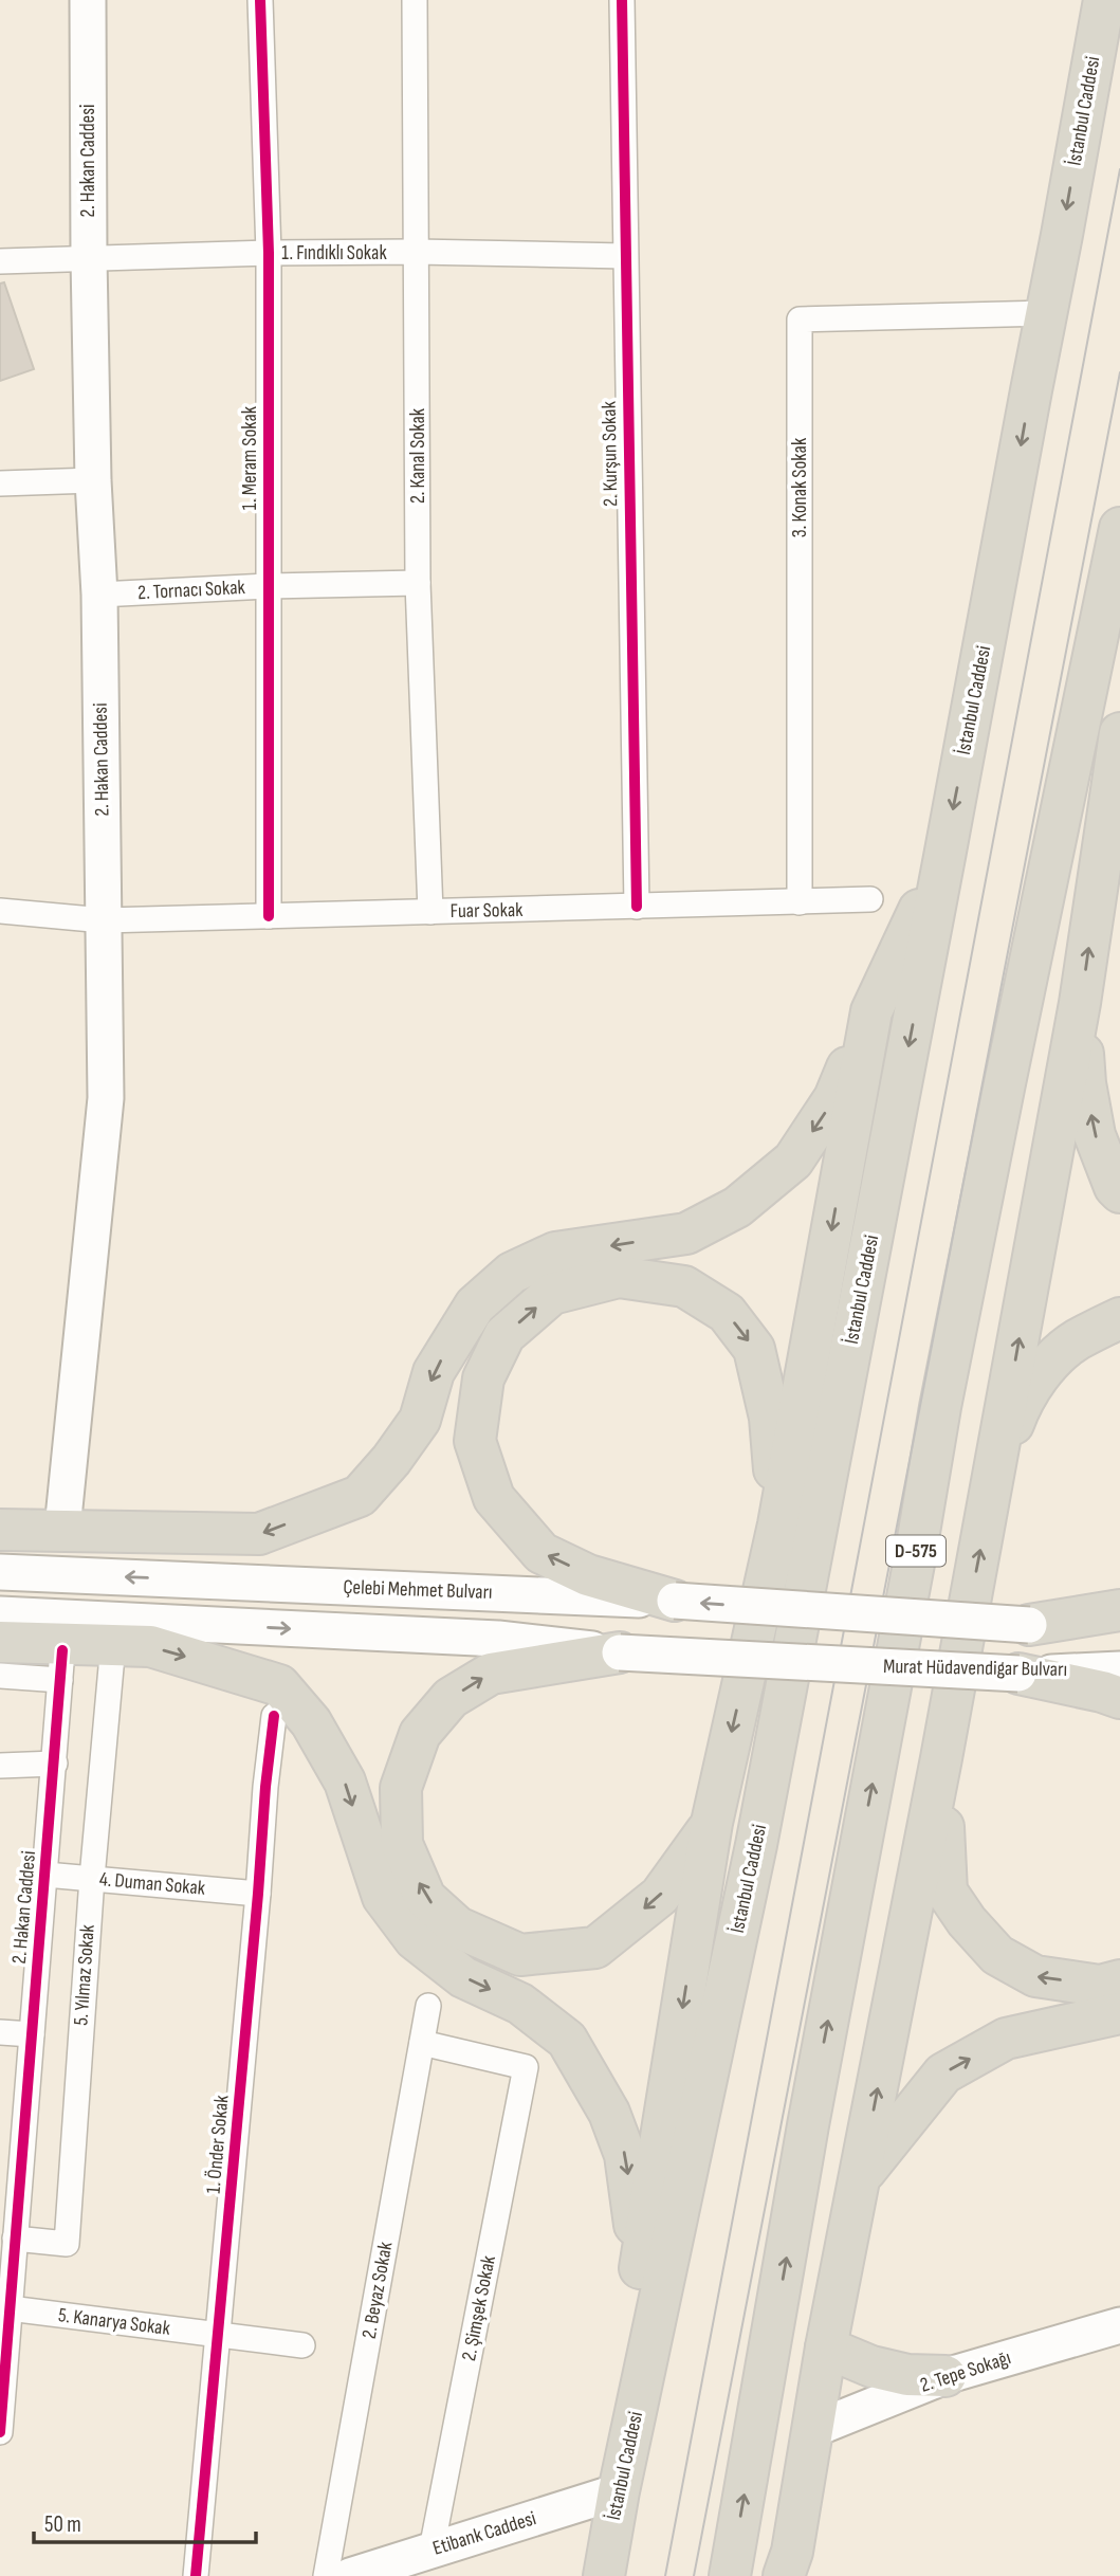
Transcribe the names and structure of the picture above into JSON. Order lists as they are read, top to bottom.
{
  "streets": {
    "highway": ["İstanbul Caddesi", "D-575"],
    "main road": [
      "2. Hakan Caddesi",
      "Çelebi Mehmet Bulvarı",
      "Murat Hüdavendigar Bulvarı",
      "2. Tepe Sokağı",
      "Etibank Caddesi"
    ],
    "street": [
      "1. Fındıklı Sokak",
      "2. Kurşun Sokak",
      "2. Kanal Sokak",
      "1. Meram Sokak",
      "3. Konak Sokak",
      "2. Tornacı Sokak",
      "Fuar Sokak",
      "4. Duman Sokak",
      "5. Yılmaz Sokak",
      "1. Önder Sokak",
      "2. Beyaz Sokak",
      "2. Şimşek Sokak",
      "5. Kanarya Sokak"
    ]
  },
  "crossings": [
    ["İstanbul Caddesi", "3. Konak Sokak"],
    ["İstanbul Caddesi", "Etibank Caddesi"],
    ["2. Hakan Caddesi", "1. Fındıklı Sokak"],
    ["2. Hakan Caddesi", "2. Tornacı Sokak"],
    ["2. Hakan Caddesi", "Fuar Sokak"],
    ["2. Hakan Caddesi", "4. Duman Sokak"],
    ["2. Hakan Caddesi", "5. Yılmaz Sokak"],
    ["2. Hakan Caddesi", "5. Kanarya Sokak"],
    ["1. Fındıklı Sokak", "2. Kurşun Sokak"],
    ["1. Fındıklı Sokak", "2. Kanal Sokak"],
    ["1. Fındıklı Sokak", "1. Meram Sokak"],
    ["2. Kurşun Sokak", "Fuar Sokak"],
    ["2. Kanal Sokak", "2. Tornacı Sokak"],
    ["2. Kanal Sokak", "Fuar Sokak"],
    ["1. Meram Sokak", "2. Tornacı Sokak"],
    ["1. Meram Sokak", "Fuar Sokak"],
    ["3. Konak Sokak", "Fuar Sokak"],
    ["4. Duman Sokak", "5. Yılmaz Sokak"],
    ["4. Duman Sokak", "1. Önder Sokak"],
    ["1. Önder Sokak", "5. Kanarya Sokak"],
    ["2. Beyaz Sokak", "2. Şimşek Sokak"],
    ["2. Şimşek Sokak", "Etibank Caddesi"]
  ],
  "scale_bar": "50 m"
}
